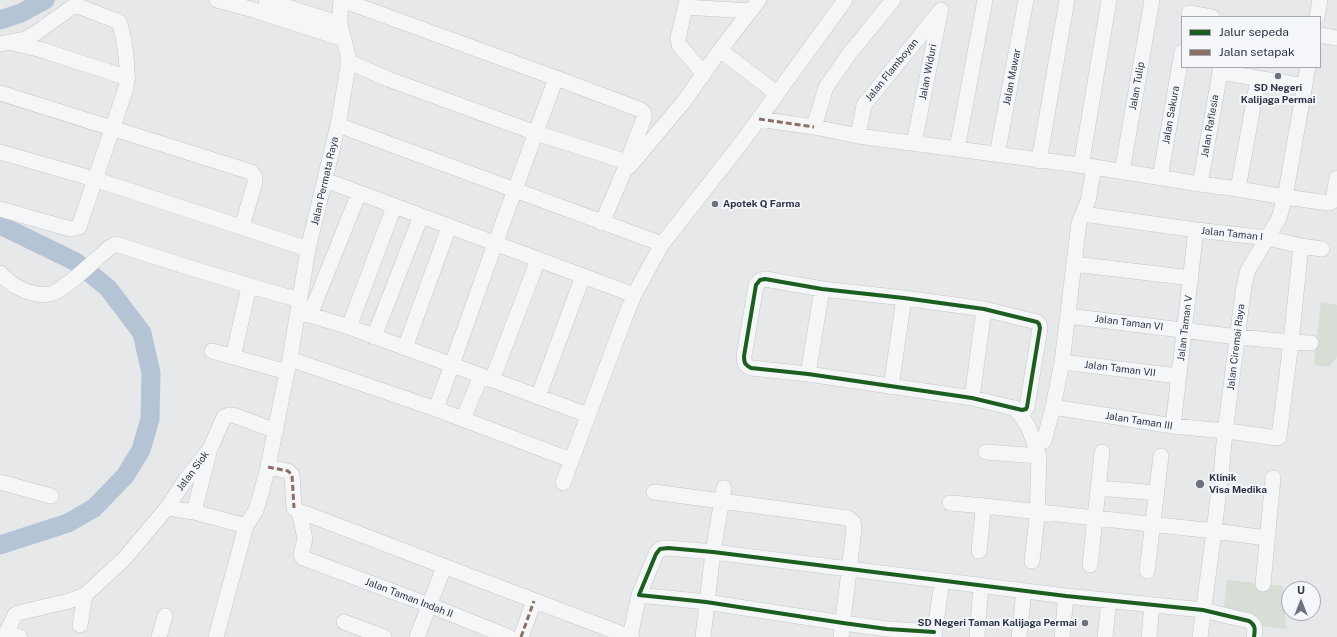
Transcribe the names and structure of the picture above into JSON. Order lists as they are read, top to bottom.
{
  "streets": {
    "street": [
      "Jalan Flamboyan",
      "Jalan Widuri",
      "Jalan Mawar",
      "Jalan Tulip",
      "Jalan Sakura",
      "Jalan Raflesia",
      "Jalan Permata Raya",
      "Jalan Taman I",
      "Jalan Taman VI",
      "Jalan Taman V",
      "Jalan Ciremai Raya",
      "Jalan Taman VII",
      "Jalan Taman III",
      "Jalan Siok",
      "Jalan Taman Indah II"
    ]
  },
  "crossings": [
    ["Jalan Flamboyan", "Jalan Widuri"],
    ["Jalan Permata Raya", "Jalan Siok"],
    ["Jalan Taman I", "Jalan Taman V"],
    ["Jalan Taman I", "Jalan Ciremai Raya"],
    ["Jalan Taman VI", "Jalan Taman V"],
    ["Jalan Taman VI", "Jalan Ciremai Raya"],
    ["Jalan Taman VI", "Jalan Taman III"],
    ["Jalan Taman V", "Jalan Taman VII"],
    ["Jalan Taman V", "Jalan Taman III"],
    ["Jalan Ciremai Raya", "Jalan Taman III"]
  ],
  "places": [
    "SD Negeri Kalijaga Permai",
    "Apotek Q Farma",
    "Klinik Visa Medika",
    "SD Negeri Taman Kalijaga Permai"
  ],
  "legend": ["Jalur sepeda", "Jalan setapak"],
  "north": "top"
}
